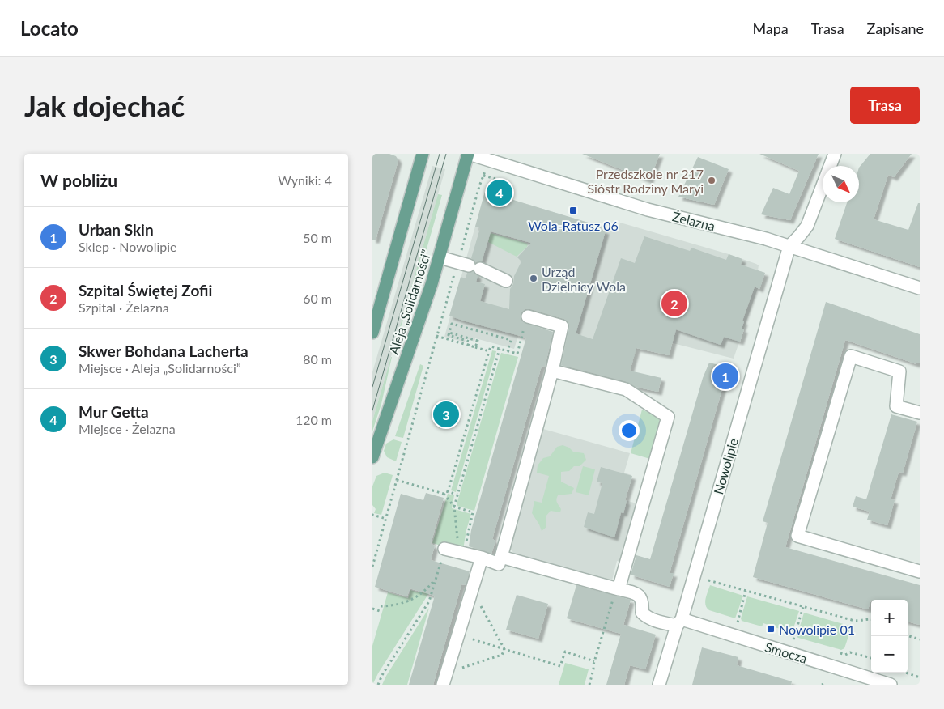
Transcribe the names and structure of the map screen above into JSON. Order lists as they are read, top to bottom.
{
  "streets": {
    "main road": ["Aleja „Solidarności”"],
    "street": ["Żelazna", "Nowolipie", "Smocza"]
  },
  "crossings": [
    ["Żelazna", "Aleja „Solidarności”"],
    ["Żelazna", "Nowolipie"],
    ["Nowolipie", "Smocza"]
  ],
  "places": {
    "other": ["Przedszkole nr 217 Sióstr Rodziny Maryi", "Urząd Dzielnicy Wola"],
    "transit": ["Wola-Ratusz 06", "Nowolipie 01"]
  },
  "north": "bottom right",
  "page": {
    "header": "Locato",
    "nav": ["Mapa", "Trasa", "Zapisane"],
    "buttons": "Trasa",
    "title": "Jak dojechać",
    "heading": ["W pobliżu", "Wyniki: 4"],
    "pins": [
      "4",
      "2",
      "1",
      "3"
    ],
    "list": [
      {
        "mark": "1",
        "name": "Urban Skin",
        "note": "Sklep · Nowolipie",
        "value": "50 m"
      },
      {
        "mark": "2",
        "name": "Szpital Świętej Zofii",
        "note": "Szpital · Żelazna",
        "value": "60 m"
      },
      {
        "mark": "3",
        "name": "Skwer Bohdana Lacherta",
        "note": "Miejsce · Aleja „Solidarności”",
        "value": "80 m"
      },
      {
        "mark": "4",
        "name": "Mur Getta",
        "note": "Miejsce · Żelazna",
        "value": "120 m"
      }
    ],
    "map_buttons": ["+", "−"]
  }
}
